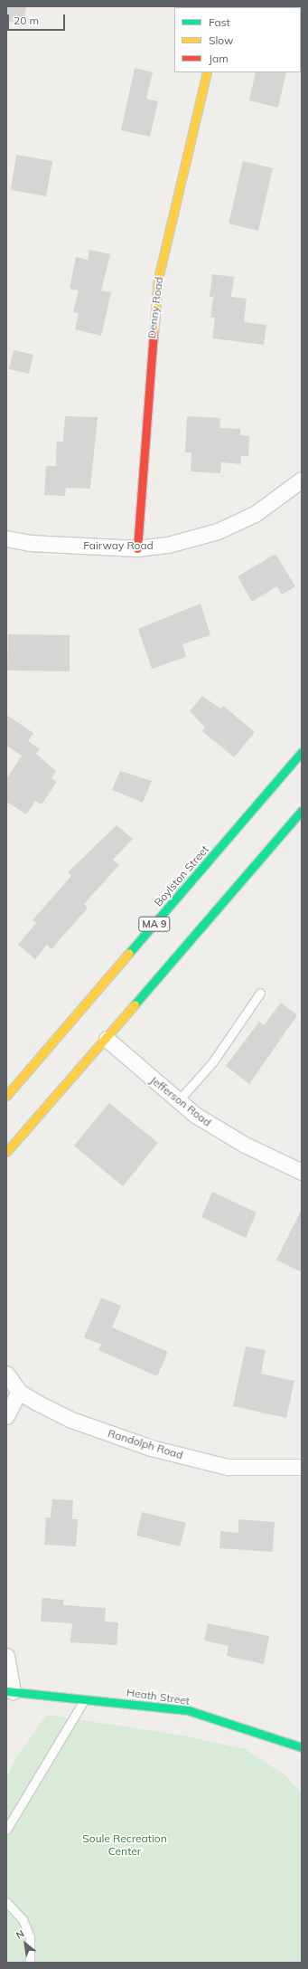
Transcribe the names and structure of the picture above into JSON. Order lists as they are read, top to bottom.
{
  "streets": {
    "main road": [
      "Denny Road",
      "Boylston Street",
      "MA 9",
      "Heath Street"
    ],
    "street": ["Fairway Road", "Jefferson Road", "Randolph Road"]
  },
  "crossings": [
    ["Denny Road", "Fairway Road"]
  ],
  "parks": ["Soule Recreation Center"],
  "legend": ["Fast", "Slow", "Jam"],
  "scale_bar": "20 m",
  "north": "top left"
}
